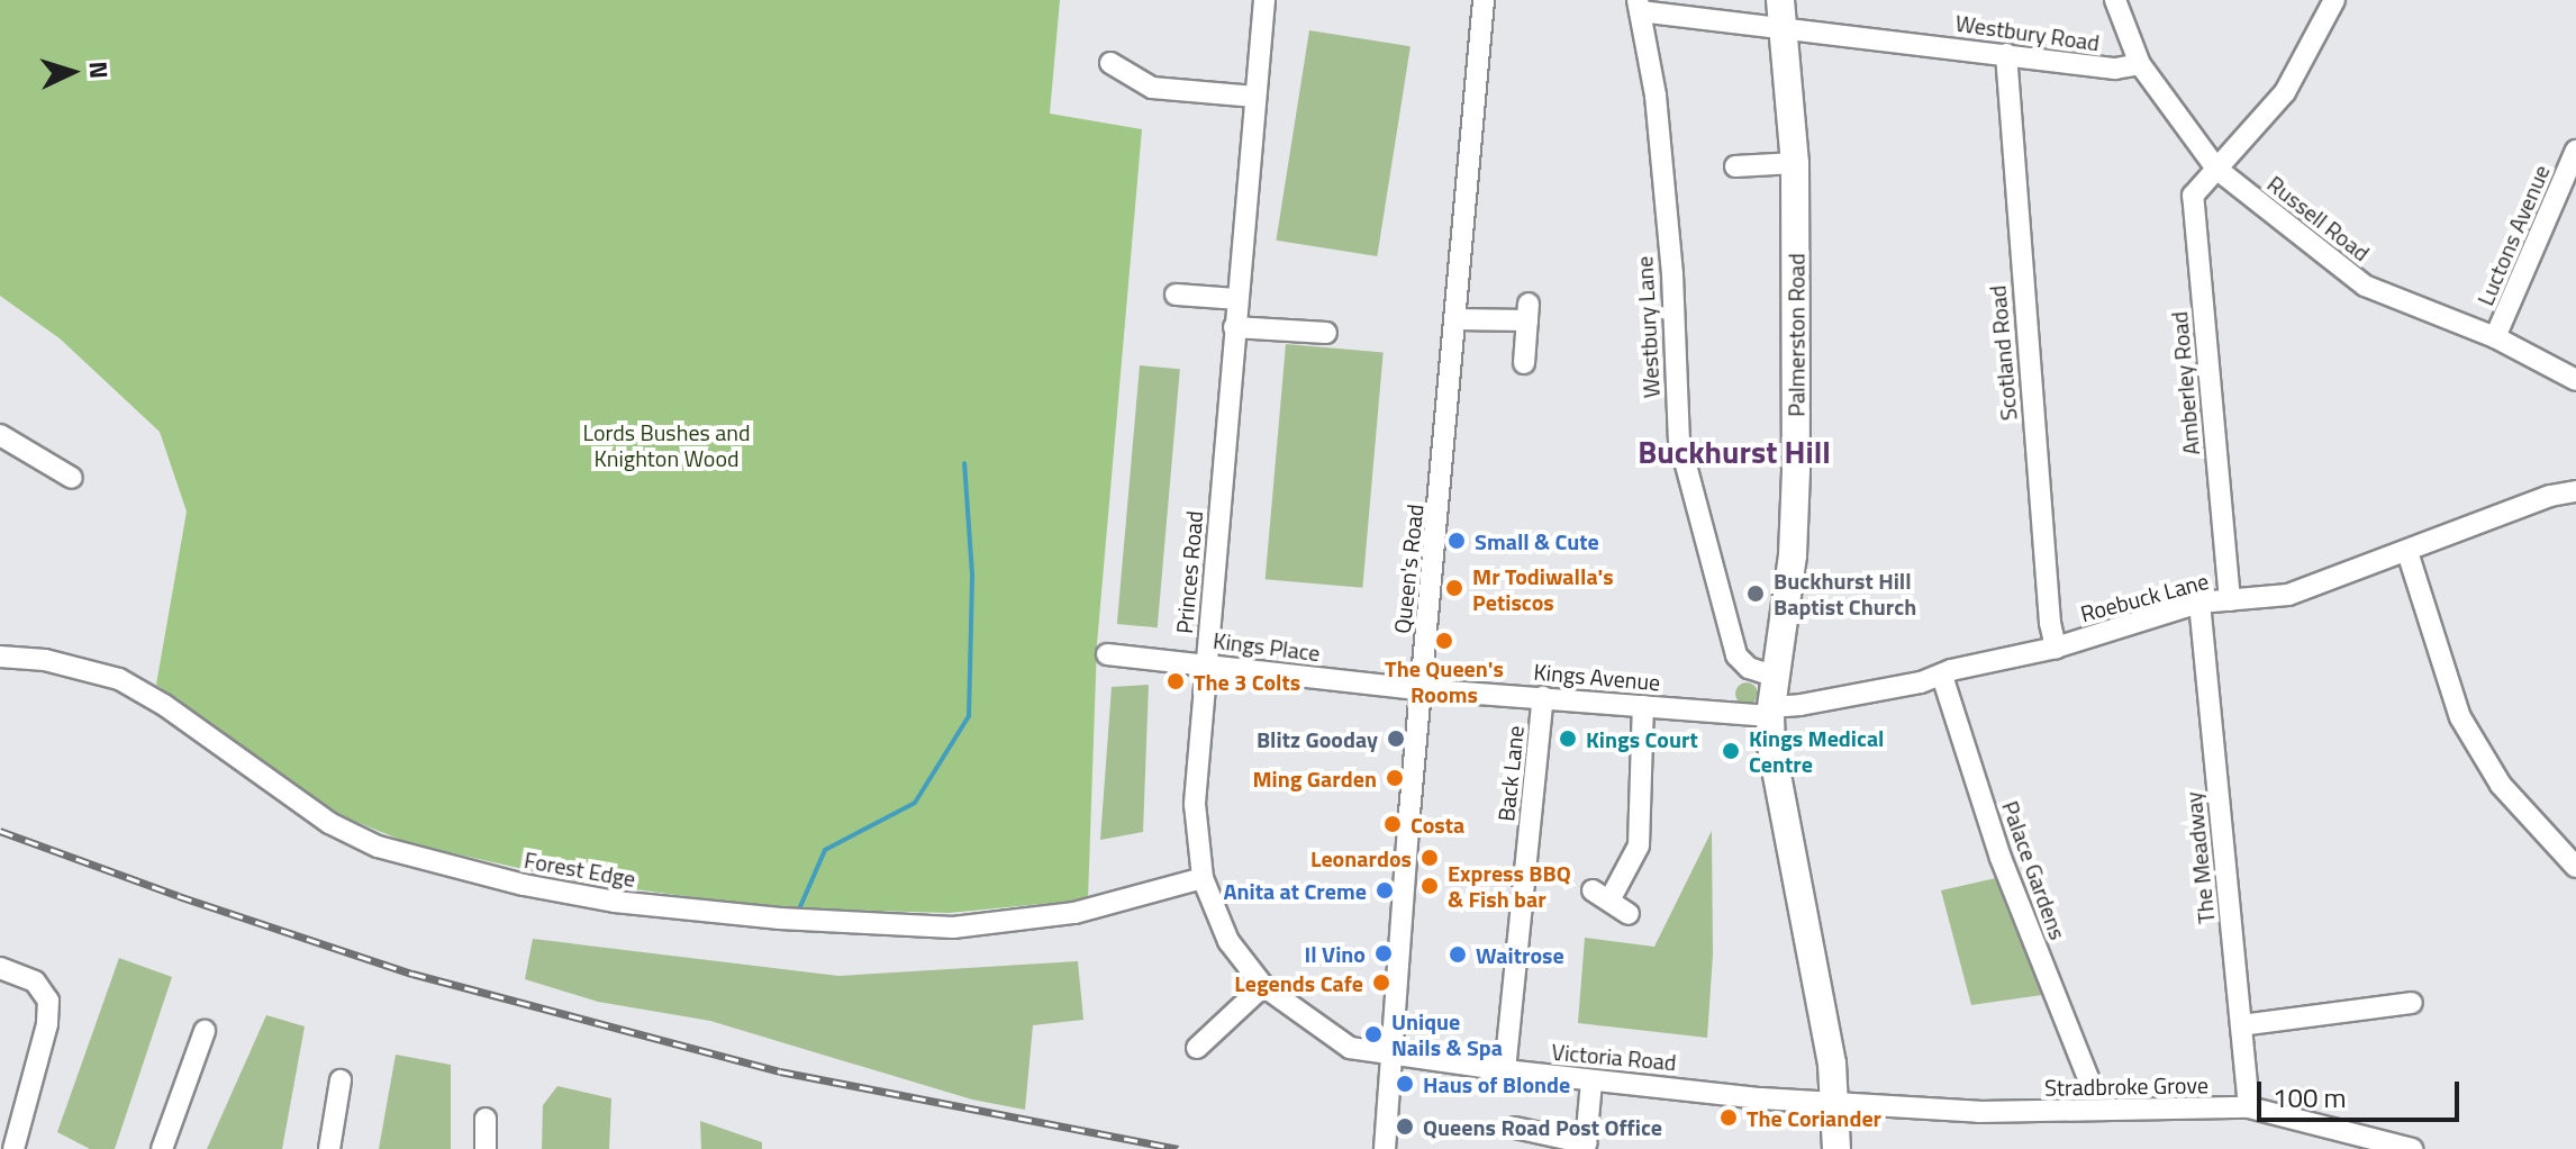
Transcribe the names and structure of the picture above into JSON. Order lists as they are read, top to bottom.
{
  "streets": {
    "main road": ["Palmerston Road"],
    "street": [
      "Westbury Road",
      "Russell Road",
      "Luctons Avenue",
      "Westbury Lane",
      "Scotland Road",
      "Amberley Road",
      "Queen's Road",
      "Princes Road",
      "Roebuck Lane",
      "Kings Place",
      "Kings Avenue",
      "Back Lane",
      "The Meadway",
      "Forest Edge",
      "Palace Gardens",
      "Victoria Road",
      "Stradbroke Grove"
    ]
  },
  "crossings": [
    ["Westbury Road", "Russell Road"],
    ["Westbury Road", "Westbury Lane"],
    ["Westbury Road", "Palmerston Road"],
    ["Westbury Road", "Scotland Road"],
    ["Russell Road", "Luctons Avenue"],
    ["Russell Road", "Amberley Road"],
    ["Westbury Lane", "Palmerston Road"],
    ["Palmerston Road", "Roebuck Lane"],
    ["Palmerston Road", "Kings Avenue"],
    ["Palmerston Road", "Victoria Road"],
    ["Palmerston Road", "Stradbroke Grove"],
    ["Scotland Road", "Roebuck Lane"],
    ["Amberley Road", "Roebuck Lane"],
    ["Queen's Road", "Princes Road"],
    ["Queen's Road", "Kings Place"],
    ["Queen's Road", "Kings Avenue"],
    ["Queen's Road", "Victoria Road"],
    ["Princes Road", "Kings Place"],
    ["Princes Road", "Forest Edge"],
    ["Princes Road", "Victoria Road"],
    ["Roebuck Lane", "Kings Avenue"],
    ["Roebuck Lane", "The Meadway"],
    ["Roebuck Lane", "Palace Gardens"],
    ["Kings Place", "Kings Avenue"],
    ["Kings Avenue", "Back Lane"],
    ["Back Lane", "Victoria Road"],
    ["The Meadway", "Stradbroke Grove"],
    ["Victoria Road", "Stradbroke Grove"]
  ],
  "districts": ["Buckhurst Hill"],
  "parks": ["Lords Bushes and Knighton Wood"],
  "places": [
    "Small & Cute",
    "Mr Todiwalla's Petiscos",
    "Buckhurst Hill Baptist Church",
    "The Queen's Rooms",
    "The 3 Colts",
    "Blitz Gooday",
    "Kings Court",
    "Kings Medical Centre",
    "Ming Garden",
    "Costa",
    "Leonardos",
    "Express BBQ & Fish bar",
    "Anita at Creme",
    "Il Vino",
    "Waitrose",
    "Legends Cafe",
    "Unique Nails & Spa",
    "Haus of Blonde",
    "The Coriander",
    "Queens Road Post Office"
  ],
  "scale_bar": "100 m",
  "north": "right"
}
